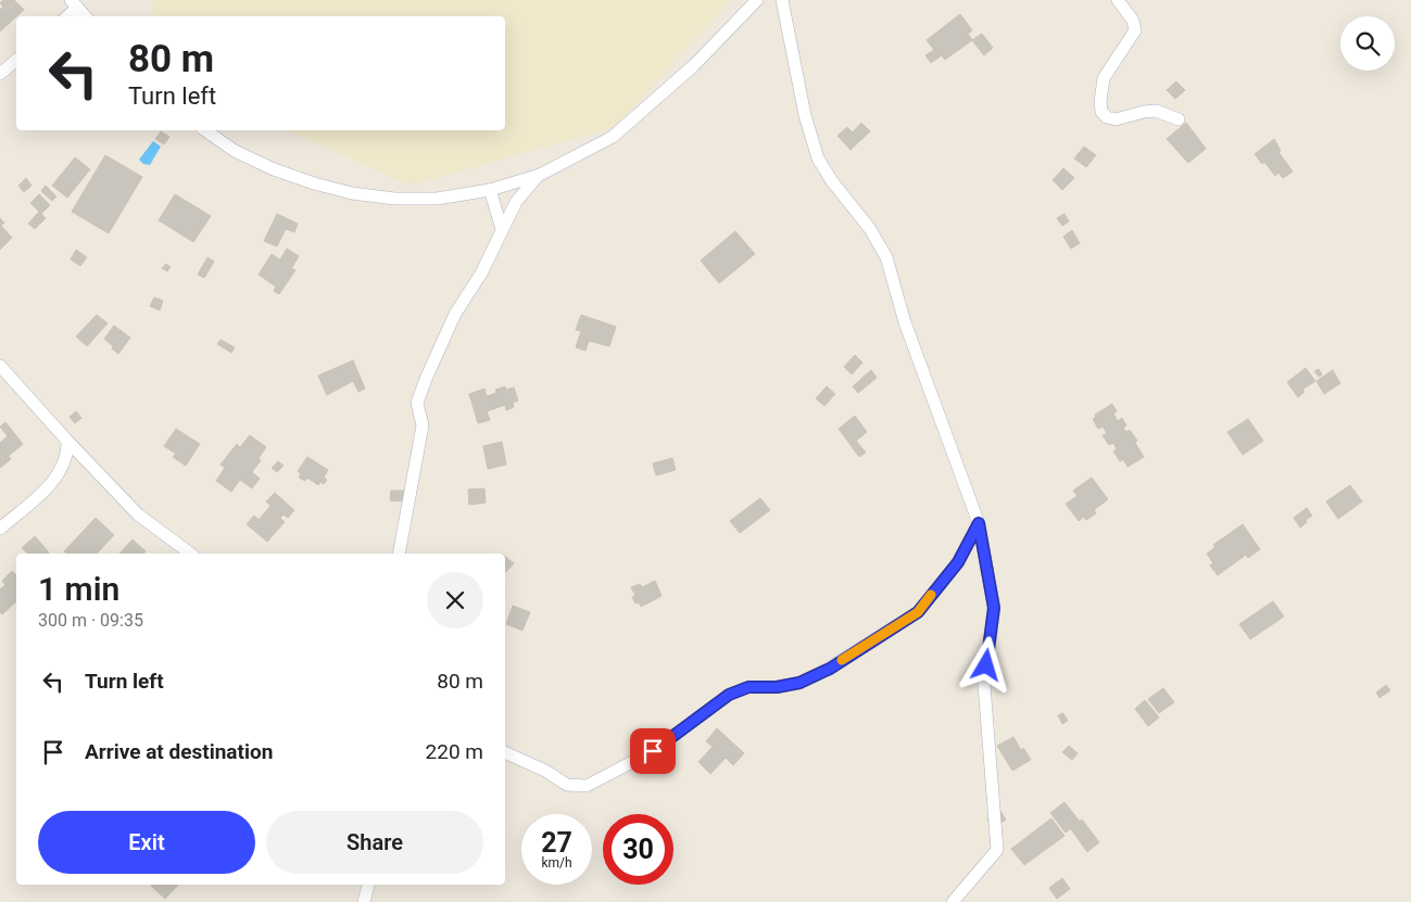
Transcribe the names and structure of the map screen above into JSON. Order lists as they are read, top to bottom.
{
  "page": {
    "turn": ["80 m", "Turn left"],
    "heading": ["1 min", "300 m · 09:35"],
    "list": [
      {
        "name": "Turn left",
        "value": "80 m"
      },
      {
        "name": "Arrive at destination",
        "value": "220 m"
      }
    ],
    "buttons": ["Exit", "Share"],
    "speed": "27 km/h",
    "limit": "30"
  }
}
